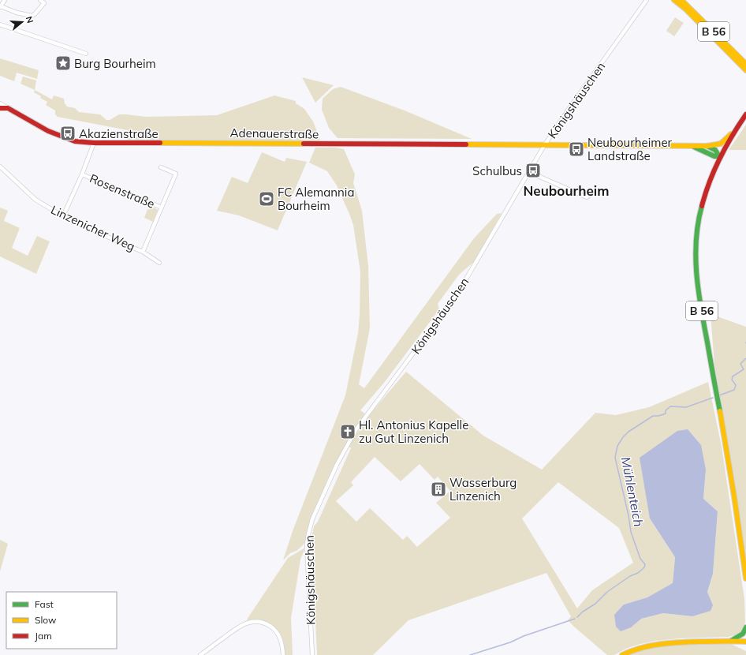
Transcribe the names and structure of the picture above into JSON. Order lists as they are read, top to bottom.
{
  "streets": {
    "main road": ["B 56", "Adenauerstraße"],
    "street": ["Königshäuschen", "Rosenstraße", "Linzenicher Weg"]
  },
  "crossings": [
    ["B 56", "Adenauerstraße"],
    ["Königshäuschen", "Adenauerstraße"]
  ],
  "districts": ["Neubourheim"],
  "water": ["Mühlenteich"],
  "places": {
    "place": ["Burg Bourheim"],
    "bus stop": ["Akazienstraße", "Neubourheimer Landstraße", "Schulbus"],
    "sports": ["FC Alemannia Bourheim"],
    "church": ["Hl. Antonius Kapelle zu Gut Linzenich"],
    "building": ["Wasserburg Linzenich"]
  },
  "legend": ["Fast", "Slow", "Jam"],
  "north": "right"
}
